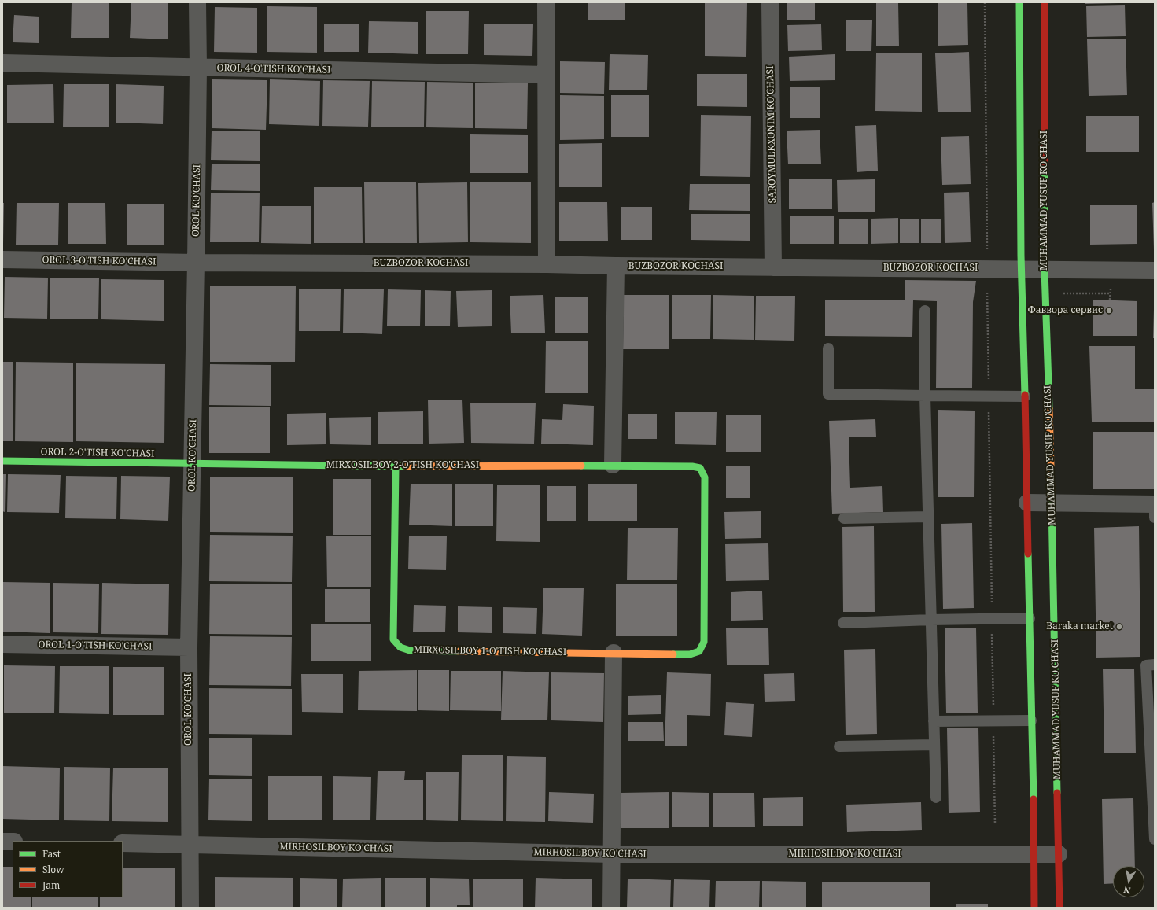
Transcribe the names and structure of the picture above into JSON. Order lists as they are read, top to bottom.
{
  "streets": {
    "street": [
      "OROL 4-O'TISH KO'CHASI",
      "SAROYMULKXONIM KO'CHASI",
      "OROL KO'CHASI",
      "MUHAMMAD YUSUF KO'CHASI",
      "OROL 3-O'TISH KO'CHASI",
      "BUZBOZOR KOCHASI",
      "OROL 2-O'TISH KO'CHASI",
      "MIRXOSILBOY 2-O'TISH KO'CHASI",
      "OROL 1-O'TISH KO'CHASI",
      "MIRXOSILBOY 1-O'TISH KO'CHASI",
      "MIRHOSILBOY KO'CHASI"
    ]
  },
  "crossings": [
    ["OROL 4-O'TISH KO'CHASI", "OROL KO'CHASI"],
    ["SAROYMULKXONIM KO'CHASI", "BUZBOZOR KOCHASI"],
    ["OROL KO'CHASI", "OROL 3-O'TISH KO'CHASI"],
    ["OROL KO'CHASI", "BUZBOZOR KOCHASI"],
    ["OROL KO'CHASI", "OROL 2-O'TISH KO'CHASI"],
    ["OROL KO'CHASI", "MIRXOSILBOY 2-O'TISH KO'CHASI"],
    ["OROL KO'CHASI", "OROL 1-O'TISH KO'CHASI"],
    ["OROL KO'CHASI", "MIRHOSILBOY KO'CHASI"],
    ["MUHAMMAD YUSUF KO'CHASI", "BUZBOZOR KOCHASI"],
    ["MUHAMMAD YUSUF KO'CHASI", "MIRHOSILBOY KO'CHASI"],
    ["OROL 3-O'TISH KO'CHASI", "BUZBOZOR KOCHASI"],
    ["OROL 2-O'TISH KO'CHASI", "MIRXOSILBOY 2-O'TISH KO'CHASI"],
    ["MIRXOSILBOY 2-O'TISH KO'CHASI", "MIRXOSILBOY 1-O'TISH KO'CHASI"]
  ],
  "places": ["Фаввора сервис", "Baraka market"],
  "legend": ["Fast", "Slow", "Jam"],
  "north": "bottom"
}
